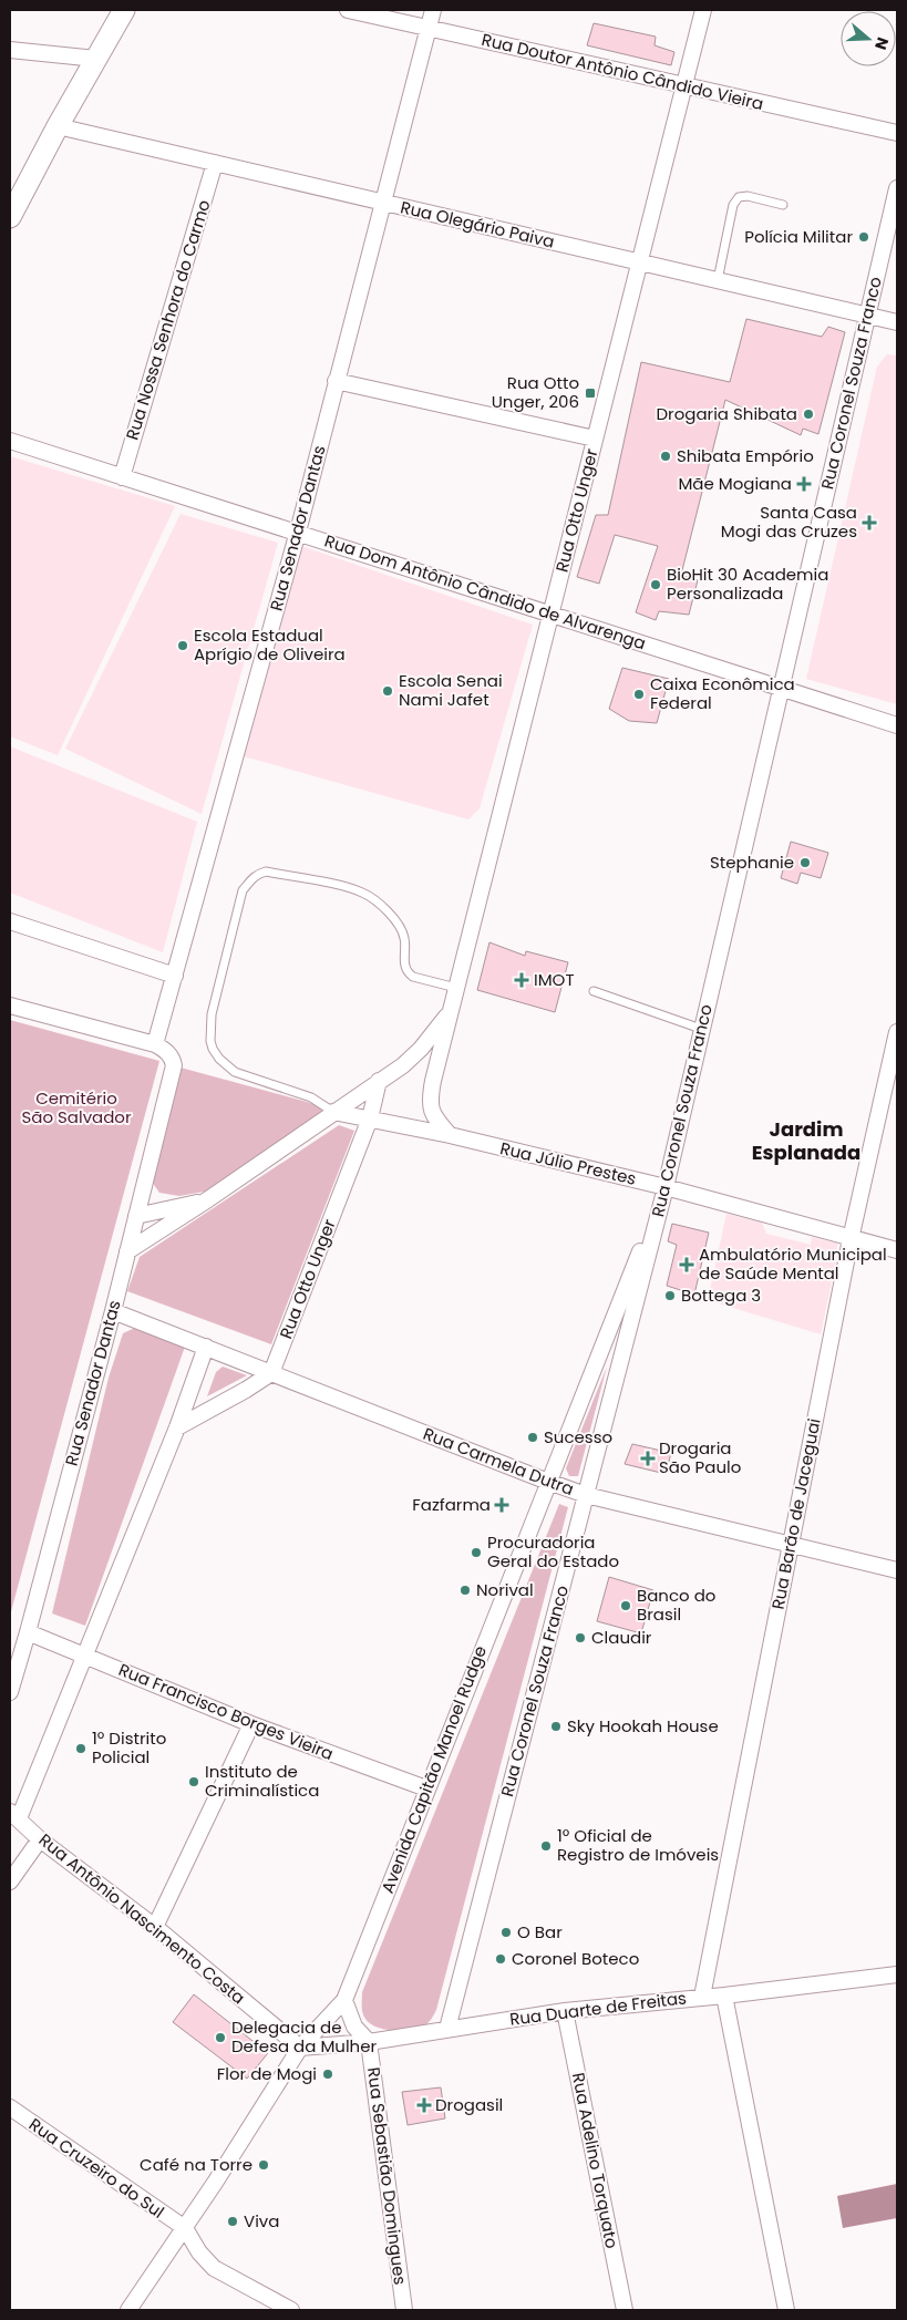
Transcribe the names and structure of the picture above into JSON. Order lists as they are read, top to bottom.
{
  "streets": {
    "street": [
      "Rua Doutor Antônio Cândido Vieira",
      "Rua Olegário Paiva",
      "Rua Nossa Senhora do Carmo",
      "Rua Coronel Souza Franco",
      "Rua Otto Unger",
      "Rua Senador Dantas",
      "Rua Dom Antônio Cândido de Alvarenga",
      "Rua Júlio Prestes",
      "Rua Carmela Dutra",
      "Rua Barão de Jaceguai",
      "Rua Francisco Borges Vieira",
      "Avenida Capitão Manoel Rudge",
      "Rua Antônio Nascimento Costa",
      "Rua Duarte de Freitas",
      "Rua Adelino Torquato",
      "Rua Cruzeiro do Sul",
      "Rua Sebastião Domingues"
    ]
  },
  "crossings": [
    ["Rua Doutor Antônio Cândido Vieira", "Rua Otto Unger"],
    ["Rua Doutor Antônio Cândido Vieira", "Rua Senador Dantas"],
    ["Rua Olegário Paiva", "Rua Nossa Senhora do Carmo"],
    ["Rua Olegário Paiva", "Rua Coronel Souza Franco"],
    ["Rua Olegário Paiva", "Rua Otto Unger"],
    ["Rua Olegário Paiva", "Rua Senador Dantas"],
    ["Rua Nossa Senhora do Carmo", "Rua Dom Antônio Cândido de Alvarenga"],
    ["Rua Coronel Souza Franco", "Rua Dom Antônio Cândido de Alvarenga"],
    ["Rua Coronel Souza Franco", "Rua Júlio Prestes"],
    ["Rua Coronel Souza Franco", "Rua Carmela Dutra"],
    ["Rua Coronel Souza Franco", "Avenida Capitão Manoel Rudge"],
    ["Rua Coronel Souza Franco", "Rua Duarte de Freitas"],
    ["Rua Otto Unger", "Rua Senador Dantas"],
    ["Rua Otto Unger", "Rua Dom Antônio Cândido de Alvarenga"],
    ["Rua Otto Unger", "Rua Júlio Prestes"],
    ["Rua Otto Unger", "Rua Carmela Dutra"],
    ["Rua Senador Dantas", "Rua Dom Antônio Cândido de Alvarenga"],
    ["Rua Senador Dantas", "Rua Carmela Dutra"],
    ["Rua Senador Dantas", "Rua Francisco Borges Vieira"],
    ["Rua Júlio Prestes", "Rua Barão de Jaceguai"],
    ["Rua Júlio Prestes", "Avenida Capitão Manoel Rudge"],
    ["Rua Carmela Dutra", "Rua Barão de Jaceguai"],
    ["Rua Carmela Dutra", "Avenida Capitão Manoel Rudge"],
    ["Rua Barão de Jaceguai", "Rua Duarte de Freitas"],
    ["Rua Francisco Borges Vieira", "Avenida Capitão Manoel Rudge"],
    ["Avenida Capitão Manoel Rudge", "Rua Antônio Nascimento Costa"],
    ["Avenida Capitão Manoel Rudge", "Rua Duarte de Freitas"],
    ["Avenida Capitão Manoel Rudge", "Rua Cruzeiro do Sul"],
    ["Rua Antônio Nascimento Costa", "Rua Duarte de Freitas"],
    ["Rua Duarte de Freitas", "Rua Adelino Torquato"],
    ["Rua Duarte de Freitas", "Rua Sebastião Domingues"]
  ],
  "districts": ["Jardim Esplanada"],
  "parks": ["Cemitério São Salvador"],
  "places": {
    "other": [
      "Polícia Militar",
      "Drogaria Shibata",
      "Shibata Empório",
      "BioHit 30 Academia Personalizada",
      "Escola Estadual Aprígio de Oliveira",
      "Escola Senai Nami Jafet",
      "Caixa Econômica Federal",
      "Stephanie",
      "Bottega 3",
      "Sucesso",
      "Procuradoria Geral do Estado",
      "Norival",
      "Banco do Brasil",
      "Claudir",
      "Sky Hookah House",
      "1º Distrito Policial",
      "Instituto de Criminalística",
      "1º Oficial de Registro de Imóveis",
      "O Bar",
      "Coronel Boteco",
      "Delegacia de Defesa da Mulher",
      "Flor de Mogi",
      "Café na Torre",
      "Viva"
    ],
    "transit": ["Rua Otto Unger, 206"],
    "health": [
      "Mãe Mogiana",
      "Santa Casa Mogi das Cruzes",
      "IMOT",
      "Ambulatório Municipal de Saúde Mental",
      "Drogaria São Paulo",
      "Fazfarma",
      "Drogasil"
    ]
  },
  "north": "right"
}
